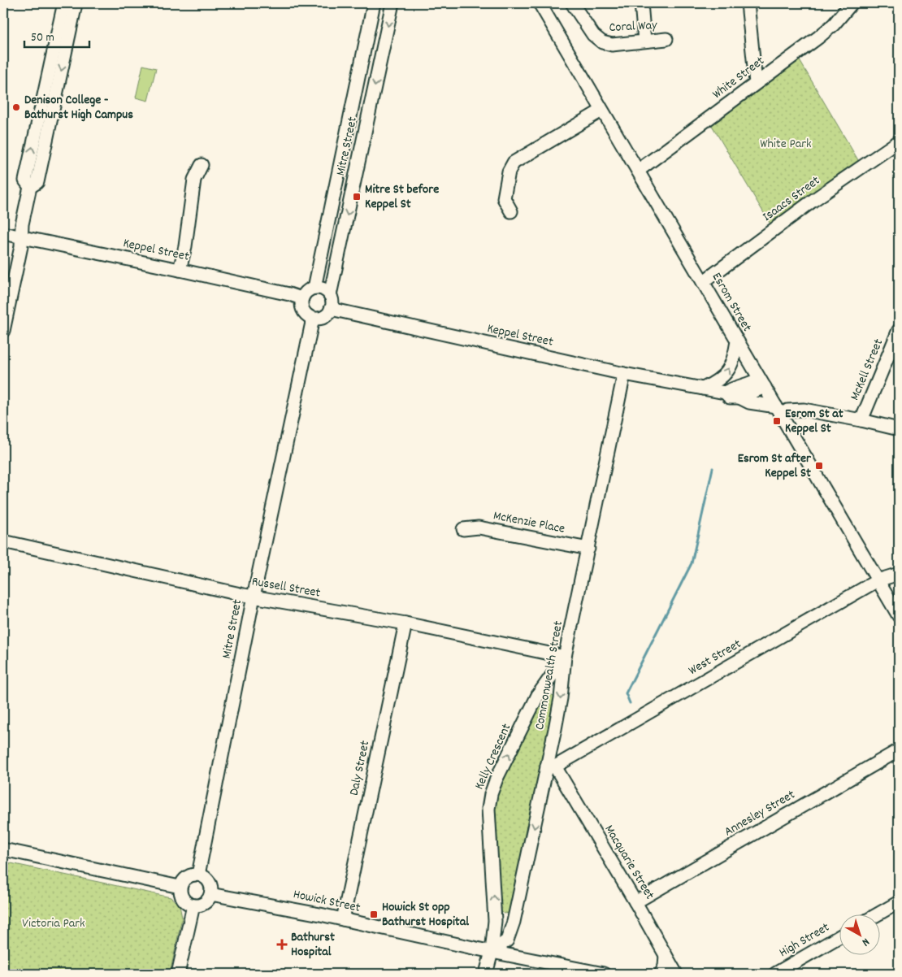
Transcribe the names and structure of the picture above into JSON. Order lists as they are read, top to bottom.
{
  "streets": {
    "street": [
      "Coral Way",
      "White Street",
      "Mitre Street",
      "Isaacs Street",
      "Keppel Street",
      "Esrom Street",
      "McKell Street",
      "McKenzie Place",
      "Russell Street",
      "West Street",
      "Commonwealth Street",
      "Kelly Crescent",
      "Daly Street",
      "Annesley Street",
      "Macquarie Street",
      "Howick Street",
      "High Street"
    ]
  },
  "crossings": [
    ["White Street", "Esrom Street"],
    ["Mitre Street", "Keppel Street"],
    ["Mitre Street", "Russell Street"],
    ["Mitre Street", "Howick Street"],
    ["Isaacs Street", "Esrom Street"],
    ["Keppel Street", "Esrom Street"],
    ["Keppel Street", "McKell Street"],
    ["Keppel Street", "Commonwealth Street"],
    ["Esrom Street", "West Street"],
    ["McKenzie Place", "Commonwealth Street"],
    ["Russell Street", "Commonwealth Street"],
    ["Russell Street", "Kelly Crescent"],
    ["Russell Street", "Daly Street"],
    ["West Street", "Commonwealth Street"],
    ["West Street", "Macquarie Street"],
    ["Commonwealth Street", "Kelly Crescent"],
    ["Commonwealth Street", "Macquarie Street"],
    ["Commonwealth Street", "Howick Street"],
    ["Kelly Crescent", "Howick Street"],
    ["Daly Street", "Howick Street"],
    ["Annesley Street", "Macquarie Street"]
  ],
  "one_way": ["Commonwealth Street", "Kelly Crescent"],
  "parks": ["White Park", "Victoria Park"],
  "places": {
    "other": ["Denison College - Bathurst High Campus"],
    "transit": [
      "Mitre St before Keppel St",
      "Esrom St at Keppel St",
      "Esrom St after Keppel St",
      "Howick St opp Bathurst Hospital"
    ],
    "health": ["Bathurst Hospital"]
  },
  "scale_bar": "50 m",
  "north": "bottom right"
}
